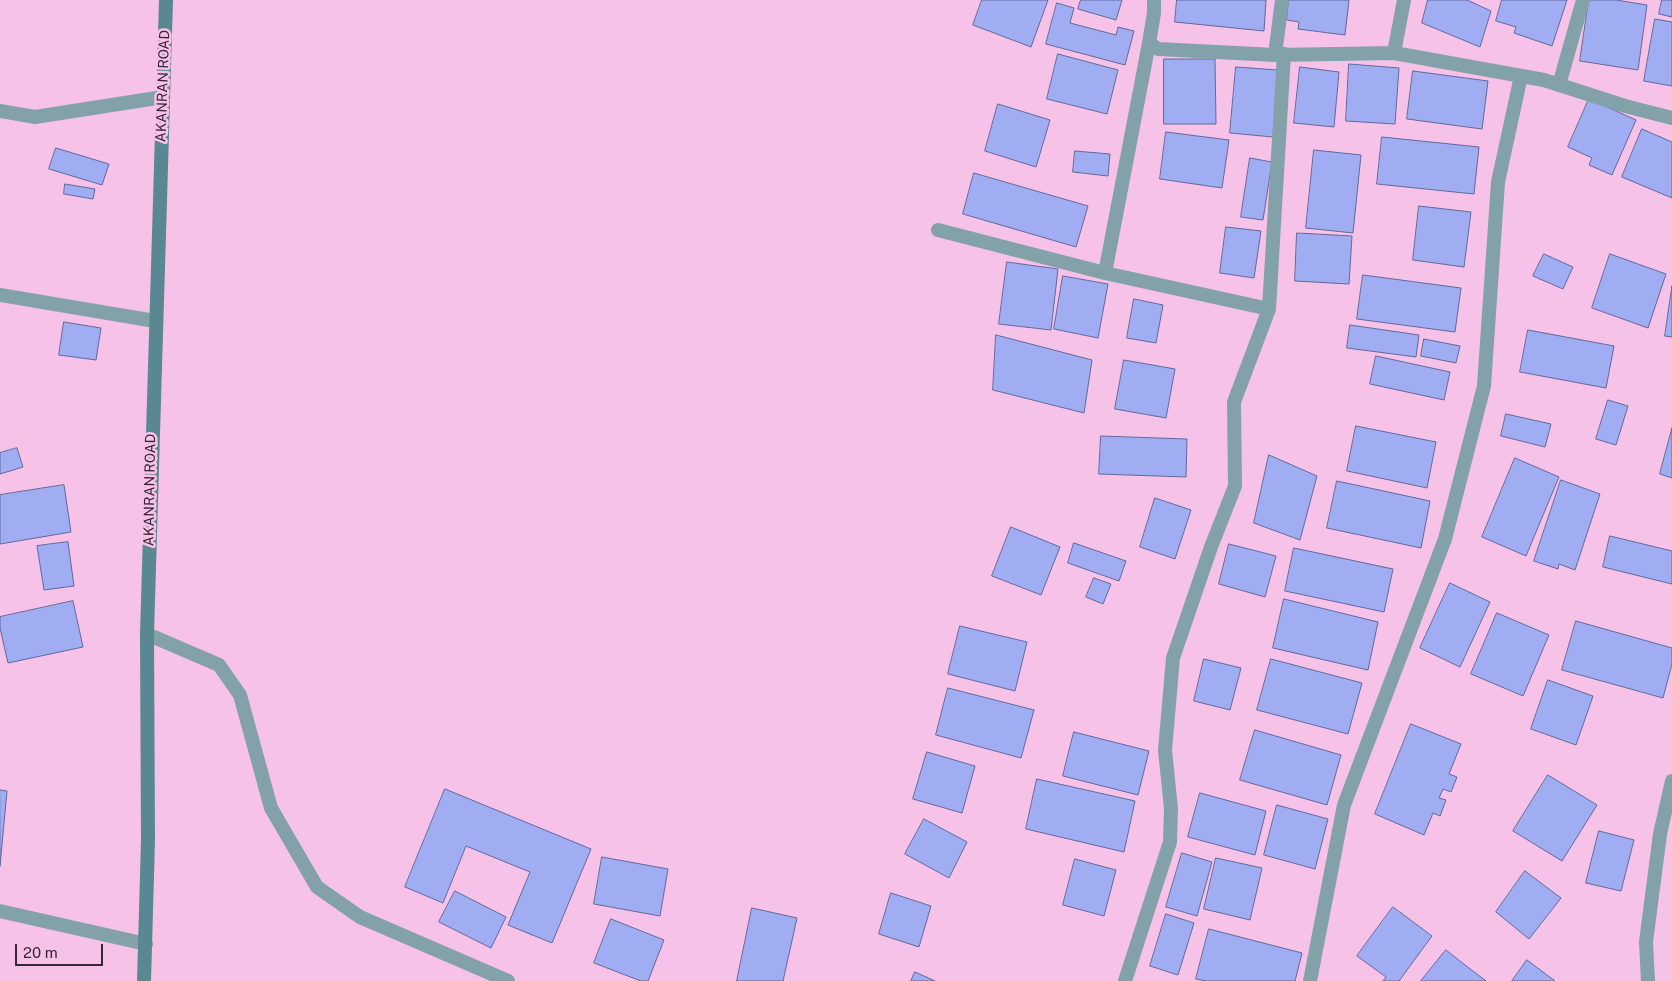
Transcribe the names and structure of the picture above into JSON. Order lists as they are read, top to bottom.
{
  "streets": {
    "main road": ["AKANRAN ROAD"]
  },
  "scale_bar": "20 m"
}
